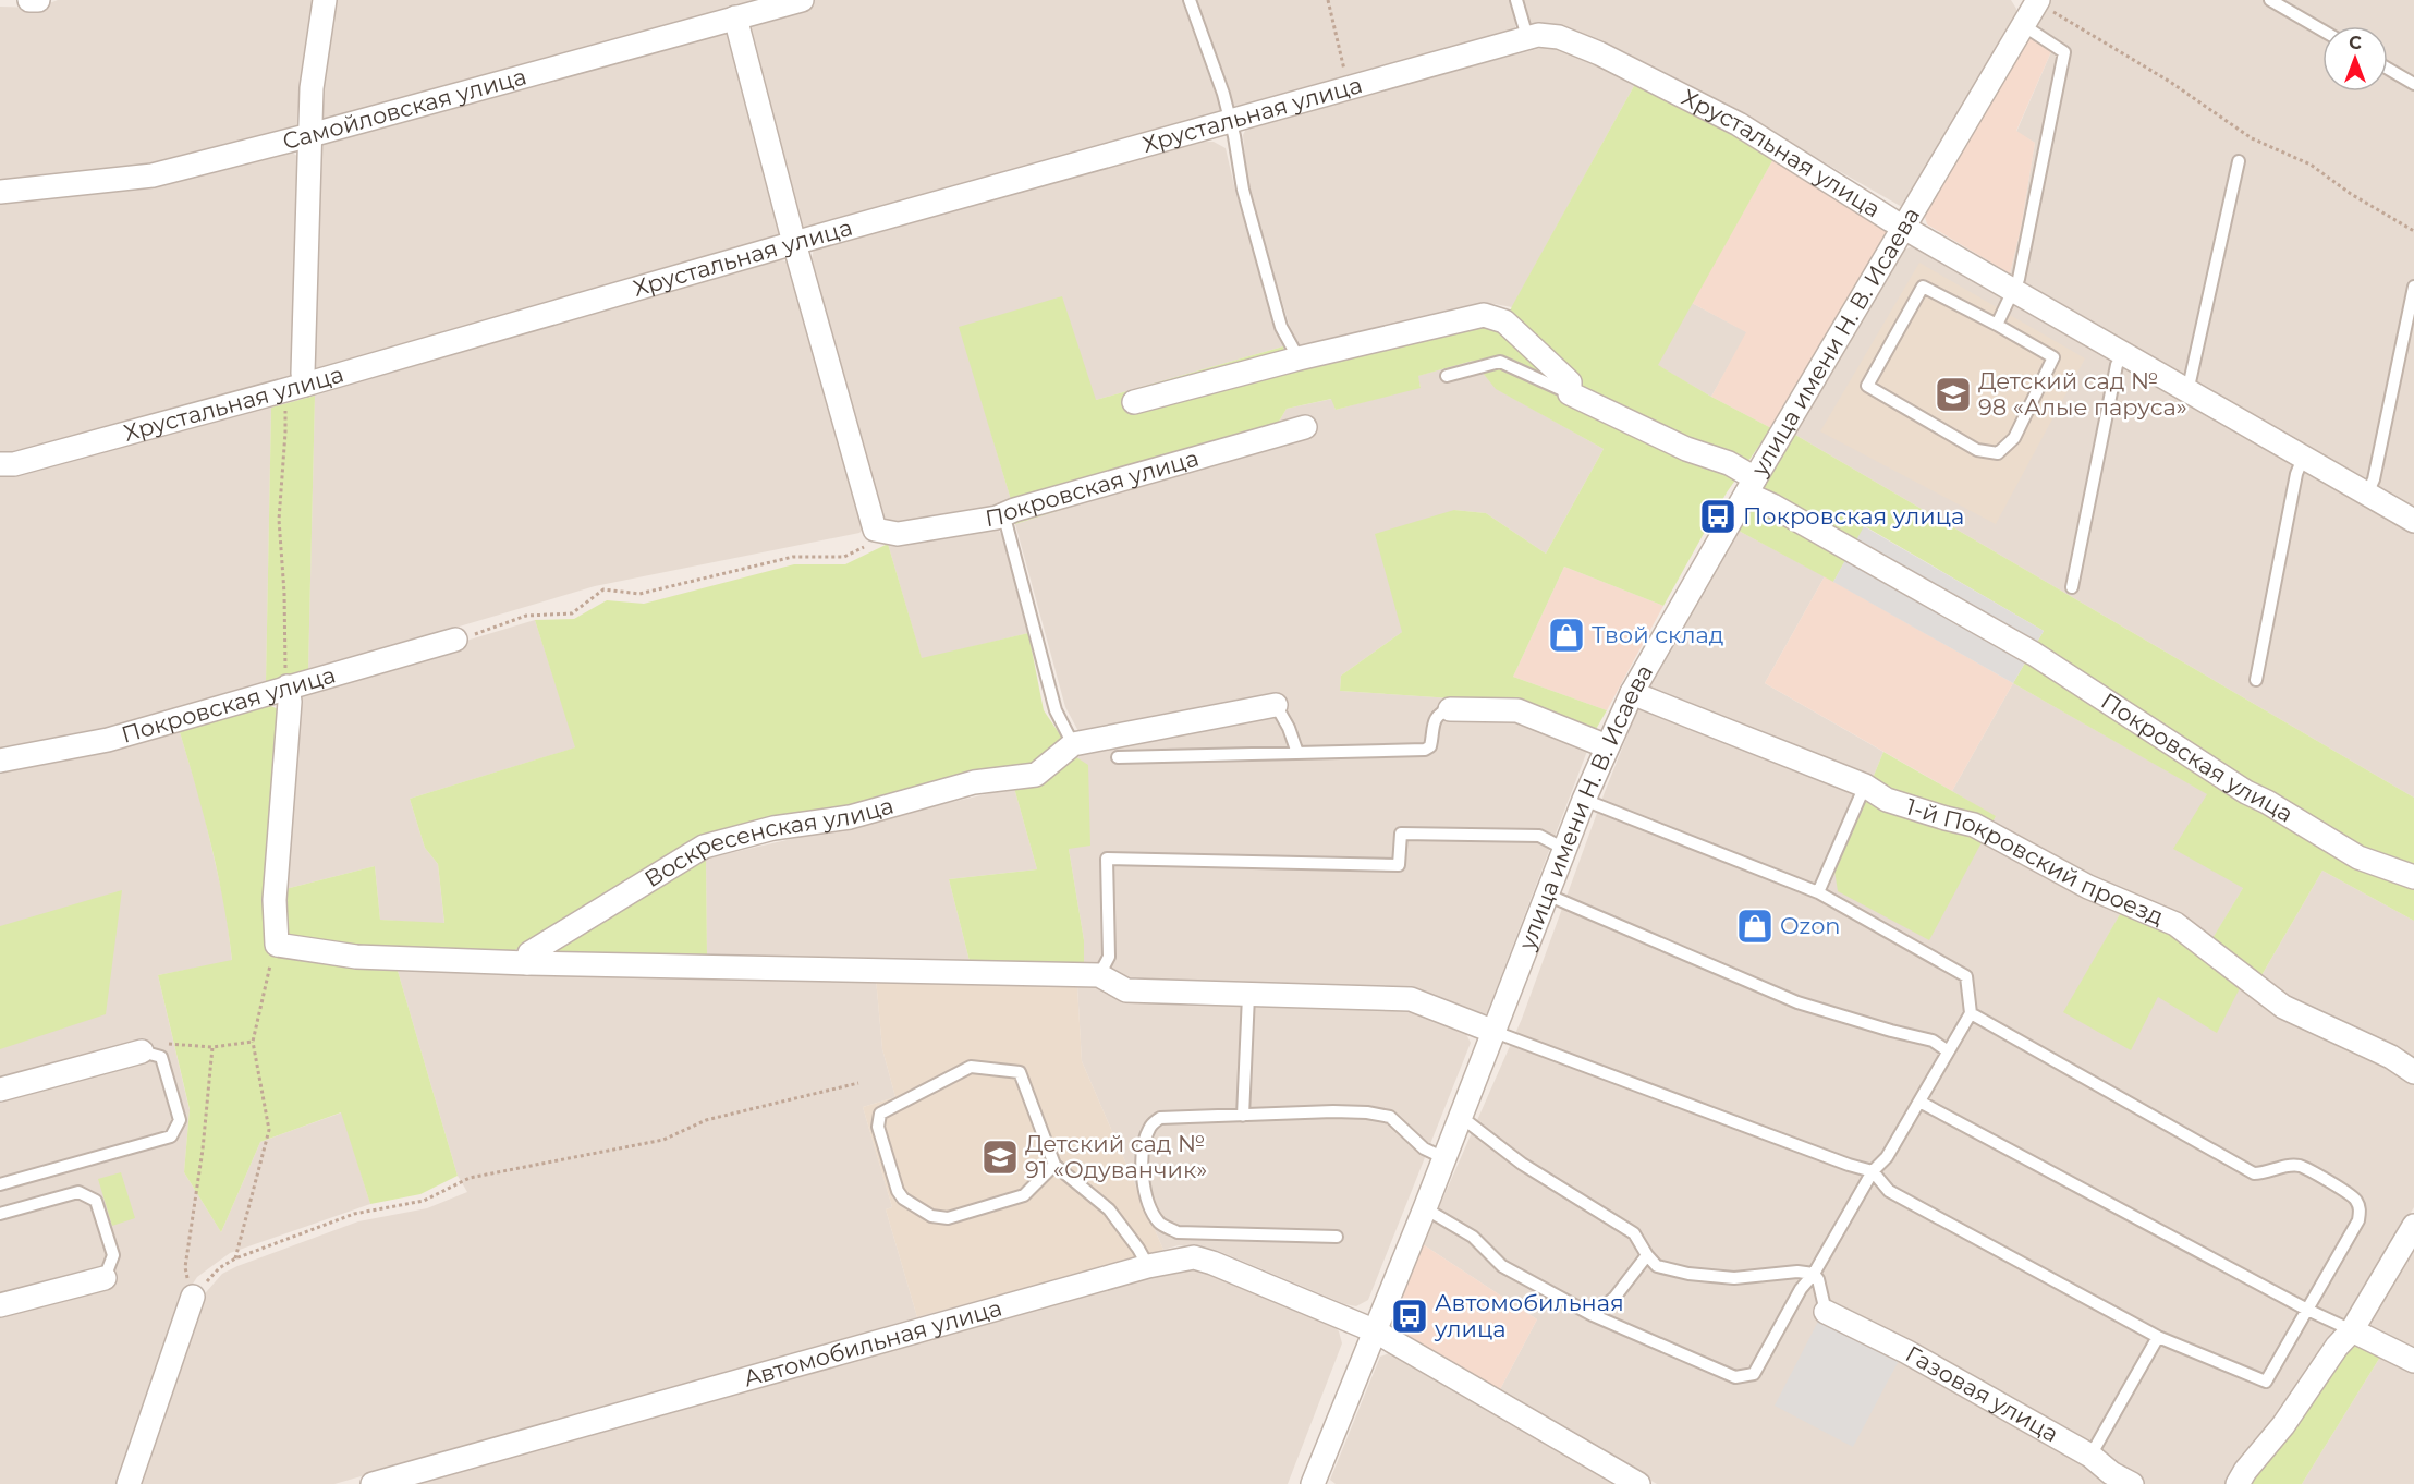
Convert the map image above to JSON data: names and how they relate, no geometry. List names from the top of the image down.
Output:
{
  "streets": {
    "street": [
      "Самойловская улица",
      "Хрустальная улица",
      "улица имени Н. В. Исаева",
      "Покровская улица",
      "Воскресенская улица",
      "1-й Покровский проезд",
      "Автомобильная улица",
      "Газовая улица"
    ]
  },
  "crossings": [
    ["Хрустальная улица", "улица имени Н. В. Исаева"],
    ["улица имени Н. В. Исаева", "Покровская улица"],
    ["улица имени Н. В. Исаева", "1-й Покровский проезд"],
    ["улица имени Н. В. Исаева", "Автомобильная улица"]
  ],
  "places": {
    "school or university": ["Детский сад № 98 «Алые паруса»", "Детский сад № 91 «Одуванчик»"],
    "bus stop": ["Покровская улица", "Автомобильная улица"],
    "shop": ["Твой склад", "Ozon"]
  },
  "north": "top"
}
